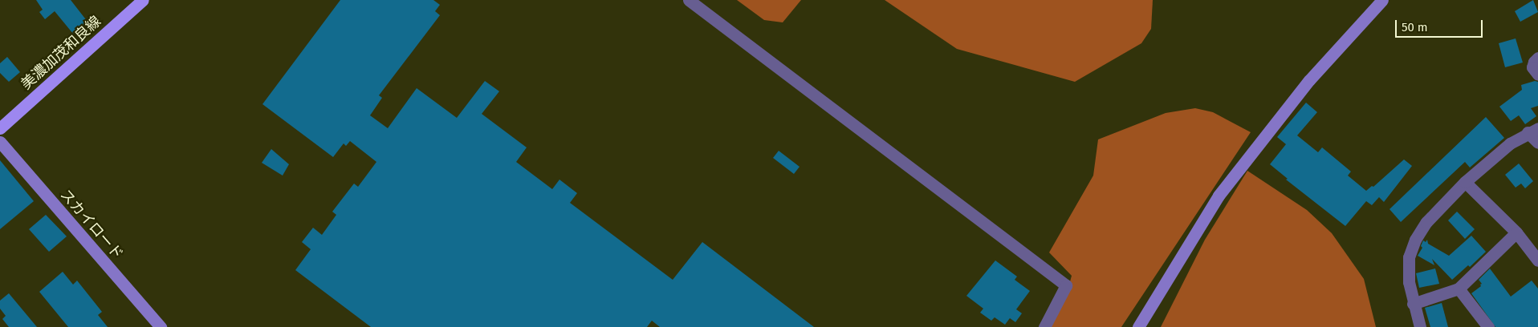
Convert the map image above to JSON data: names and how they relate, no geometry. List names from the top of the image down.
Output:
{
  "streets": {
    "main road": ["美濃加茂和良線"],
    "street": ["スカイロード"]
  },
  "scale_bar": "50 m"
}
